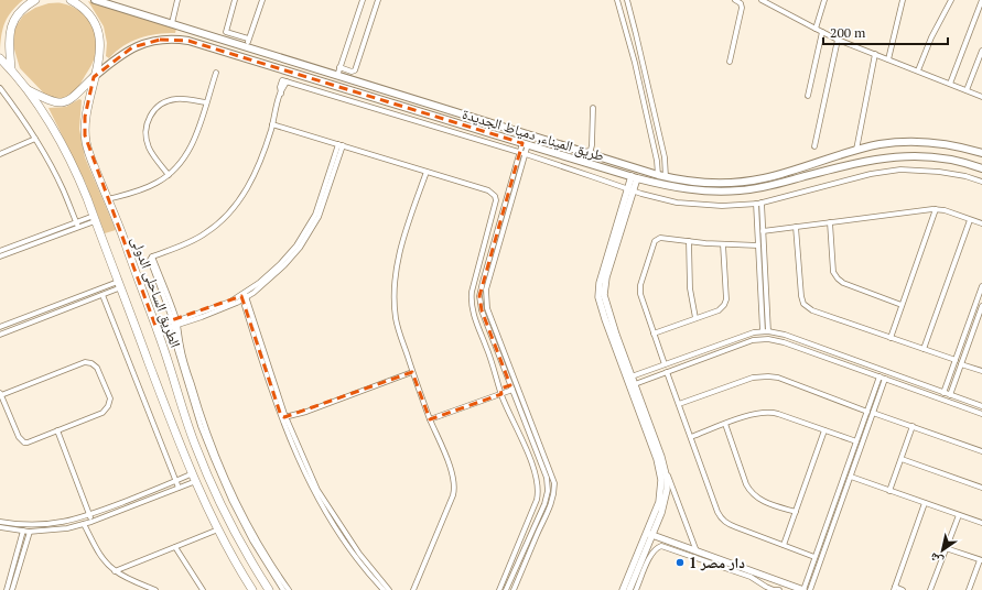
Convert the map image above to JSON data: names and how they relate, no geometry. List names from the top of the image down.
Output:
{
  "streets": {
    "highway": ["الطريق الساحلى الدولى"],
    "main road": ["طريق الميناء, دمياط الجديدة"]
  },
  "crossings": [
    ["طريق الميناء, دمياط الجديدة", "الطريق الساحلى الدولى"]
  ],
  "places": ["دار مصر 1"],
  "scale_bar": "200 m",
  "north": "bottom left"
}
